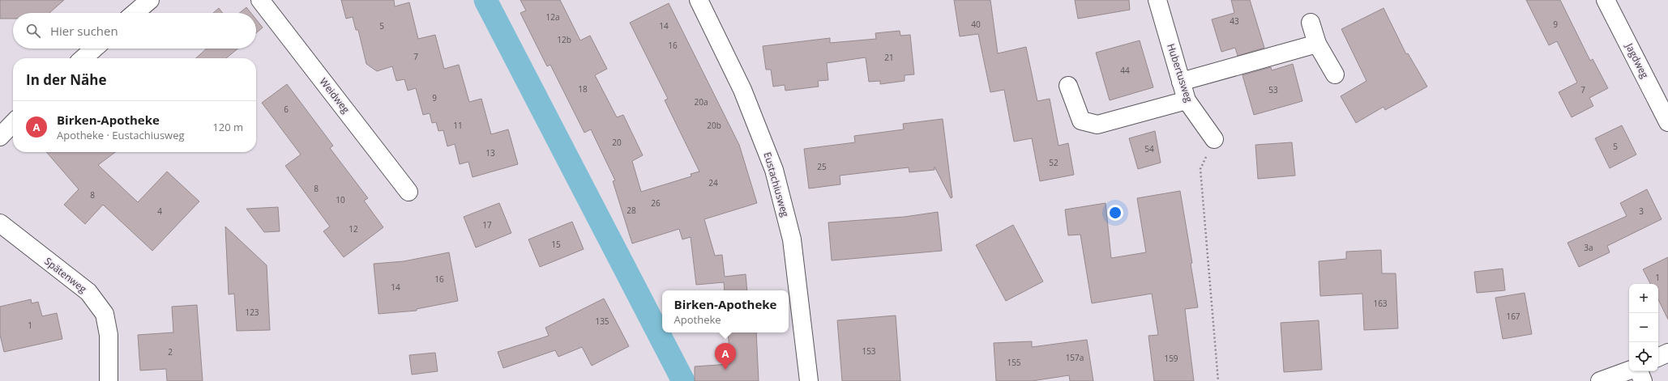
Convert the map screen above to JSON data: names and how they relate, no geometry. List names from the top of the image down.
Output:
{
  "streets": {
    "street": [
      "Jagdweg",
      "Hubertusweg",
      "Weidweg",
      "Eustachiusweg",
      "Spätenweg"
    ]
  },
  "house_numbers": [
    "12a",
    "43",
    "40",
    "9",
    "5",
    "14",
    "12b",
    "16",
    "7",
    "21",
    "44",
    "18",
    "53",
    "7",
    "9",
    "20a",
    "6",
    "11",
    "20b",
    "20",
    "5",
    "54",
    "13",
    "52",
    "25",
    "24",
    "8",
    "8",
    "10",
    "26",
    "28",
    "4",
    "3",
    "17",
    "12",
    "15",
    "3a",
    "1",
    "16",
    "14",
    "163",
    "123",
    "167",
    "135",
    "1",
    "153",
    "2",
    "157a",
    "159",
    "155"
  ],
  "page": {
    "search": "Hier suchen",
    "heading": "In der Nähe",
    "list": [
      {
        "mark": "A",
        "name": "Birken-Apotheke",
        "note": "Apotheke · Eustachiusweg",
        "value": "120 m"
      }
    ],
    "map_buttons": ["+", "−"],
    "popup": ["Birken-Apotheke", "Apotheke"],
    "pins": "A"
  }
}
